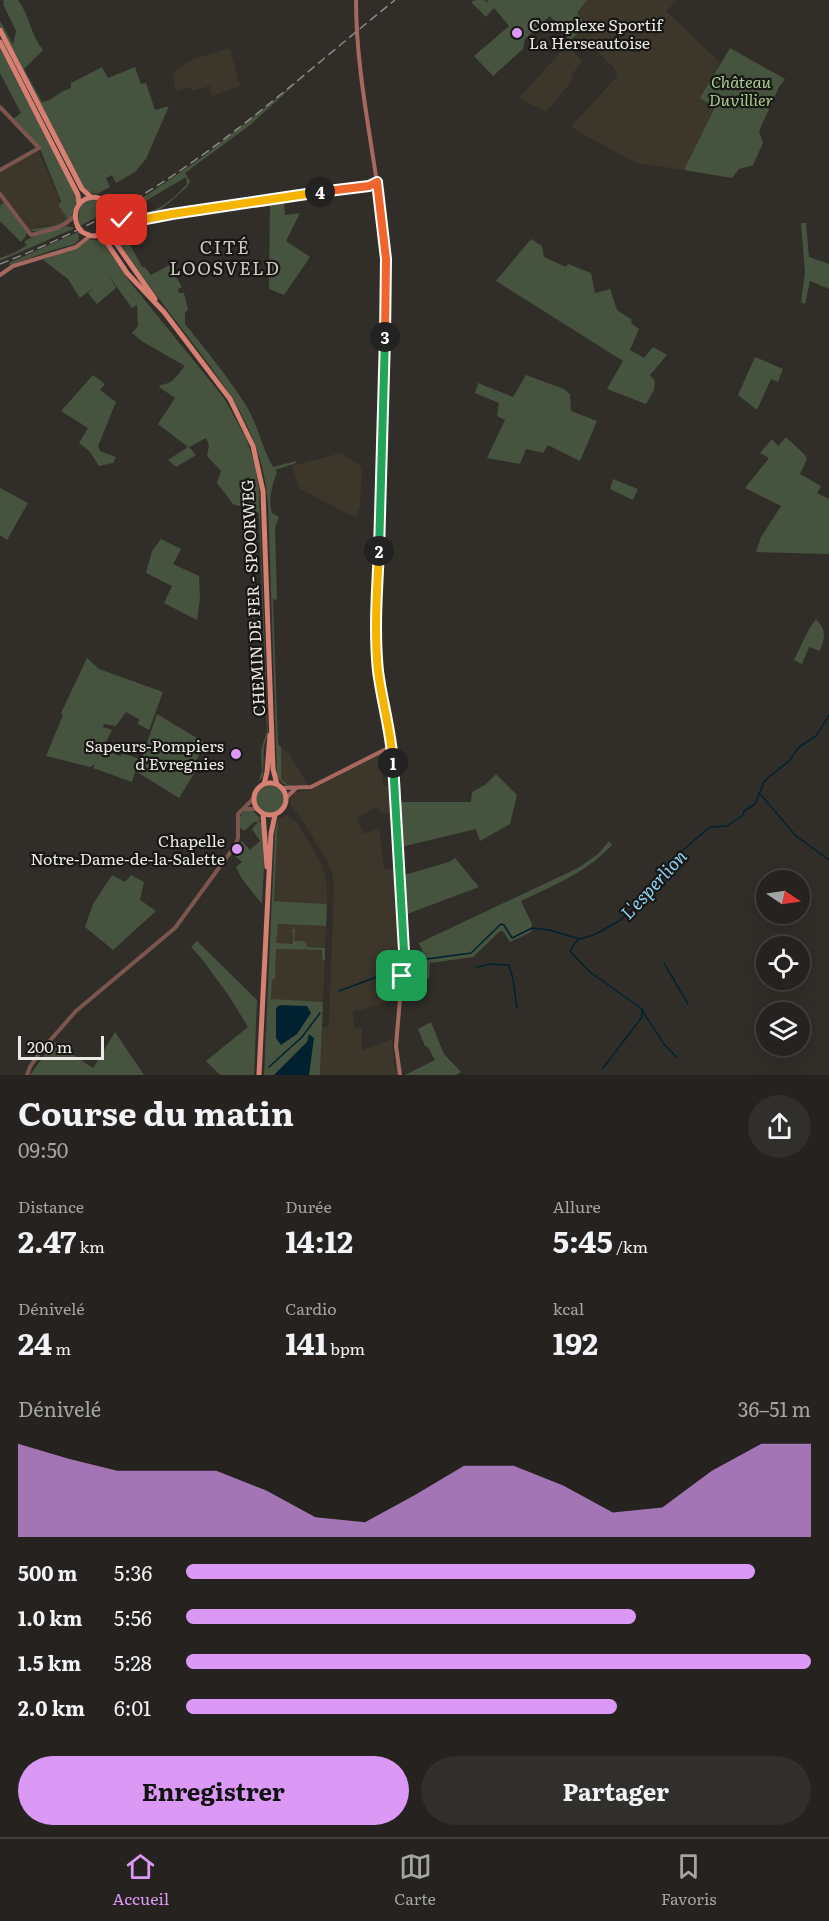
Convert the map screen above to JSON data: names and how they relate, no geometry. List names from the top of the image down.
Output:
{
  "streets": {
    "highway": ["CHEMIN DE FER - SPOORWEG"]
  },
  "districts": ["CITÉ LOOSVELD"],
  "water": ["L'esperlion"],
  "parks": ["Château Duvillier"],
  "places": ["Complexe Sportif La Herseautoise", "Sapeurs-Pompiers d'Evregnies", "Chapelle Notre-Dame-de-la-Salette"],
  "scale_bar": "200 m",
  "north": "right",
  "page": {
    "pins": [
      "4",
      "3",
      "2",
      "1"
    ],
    "scale": "200 m",
    "heading": ["Course du matin", "09:50"],
    "stats": [
      ["Distance", "2.47 km"],
      ["Durée", "14:12"],
      ["Allure", "5:45 /km"],
      ["Dénivelé", "24 m"],
      ["Cardio", "141 bpm"],
      ["kcal", "192"]
    ],
    "chart": ["Dénivelé", "36–51 m"],
    "list": [
      {
        "name": "500 m",
        "note": "5:36"
      },
      {
        "name": "1.0 km",
        "note": "5:56"
      },
      {
        "name": "1.5 km",
        "note": "5:28"
      },
      {
        "name": "2.0 km",
        "note": "6:01"
      }
    ],
    "buttons": ["Enregistrer", "Partager"],
    "tabs": ["Accueil", "Carte", "Favoris"]
  }
}
